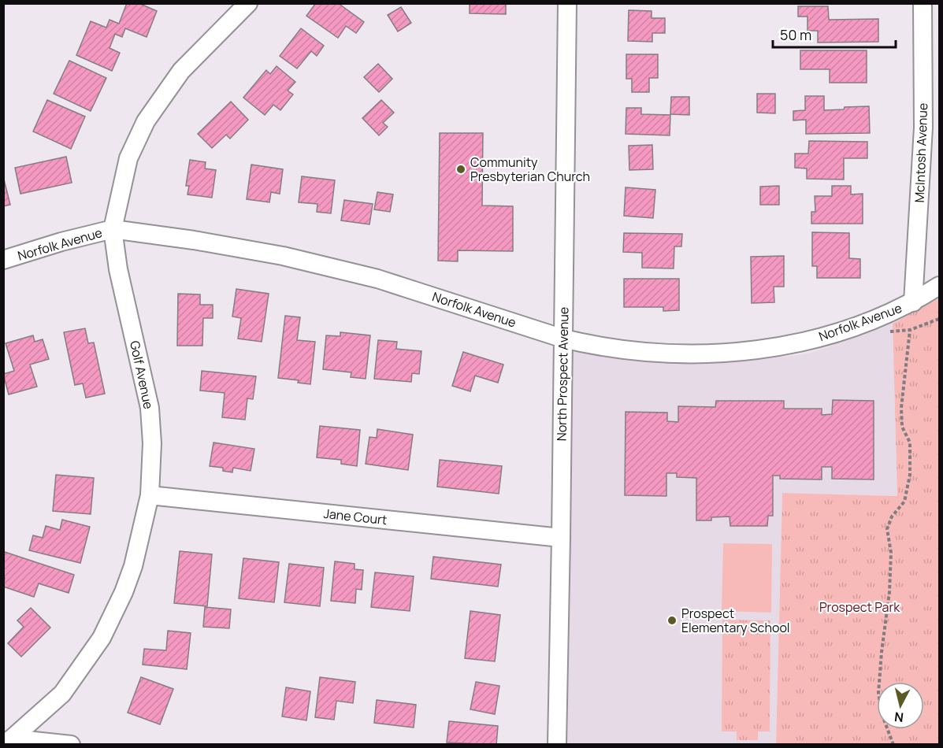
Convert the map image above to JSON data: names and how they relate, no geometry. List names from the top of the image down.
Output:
{
  "streets": {
    "street": [
      "McIntosh Avenue",
      "Norfolk Avenue",
      "North Prospect Avenue",
      "Golf Avenue",
      "Jane Court"
    ]
  },
  "crossings": [
    ["McIntosh Avenue", "Norfolk Avenue"],
    ["Norfolk Avenue", "North Prospect Avenue"],
    ["Norfolk Avenue", "Golf Avenue"],
    ["North Prospect Avenue", "Jane Court"],
    ["Golf Avenue", "Jane Court"]
  ],
  "parks": ["Prospect Park"],
  "places": ["Community Presbyterian Church", "Prospect Elementary School"],
  "scale_bar": "50 m",
  "north": "bottom"
}
